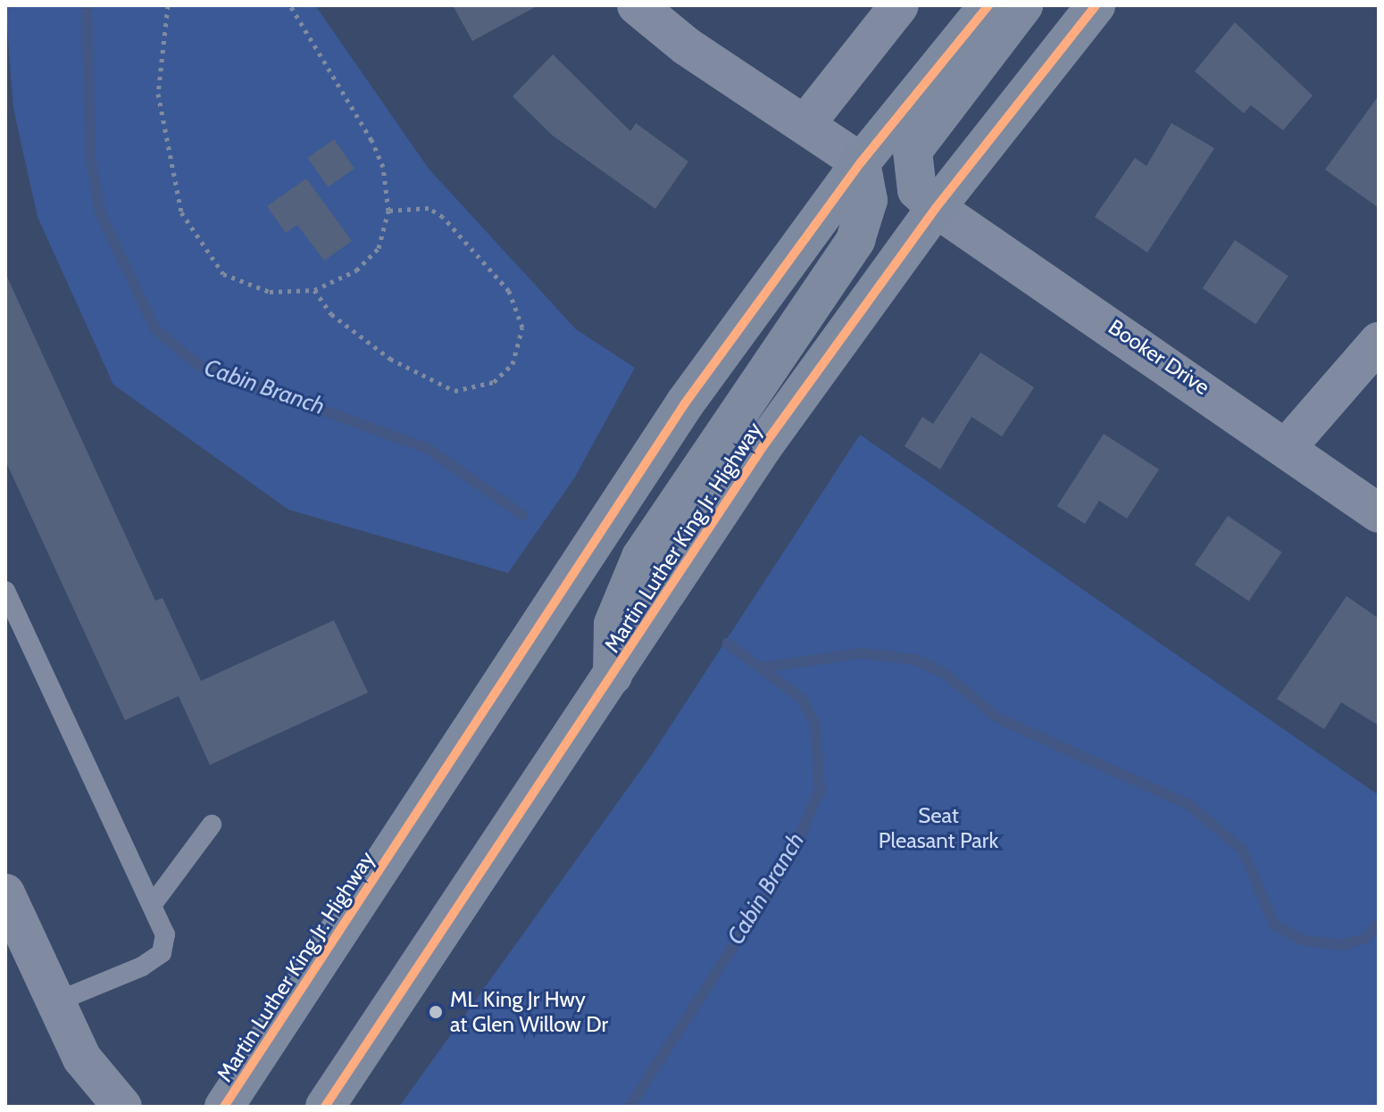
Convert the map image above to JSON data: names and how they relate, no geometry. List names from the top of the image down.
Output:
{
  "streets": {
    "main road": ["Martin Luther King Jr. Highway"],
    "street": ["Booker Drive"]
  },
  "crossings": [
    ["Booker Drive", "Martin Luther King Jr. Highway"]
  ],
  "water": ["Cabin Branch"],
  "parks": ["Seat Pleasant Park"],
  "places": ["ML King Jr Hwy at Glen Willow Dr"]
}
